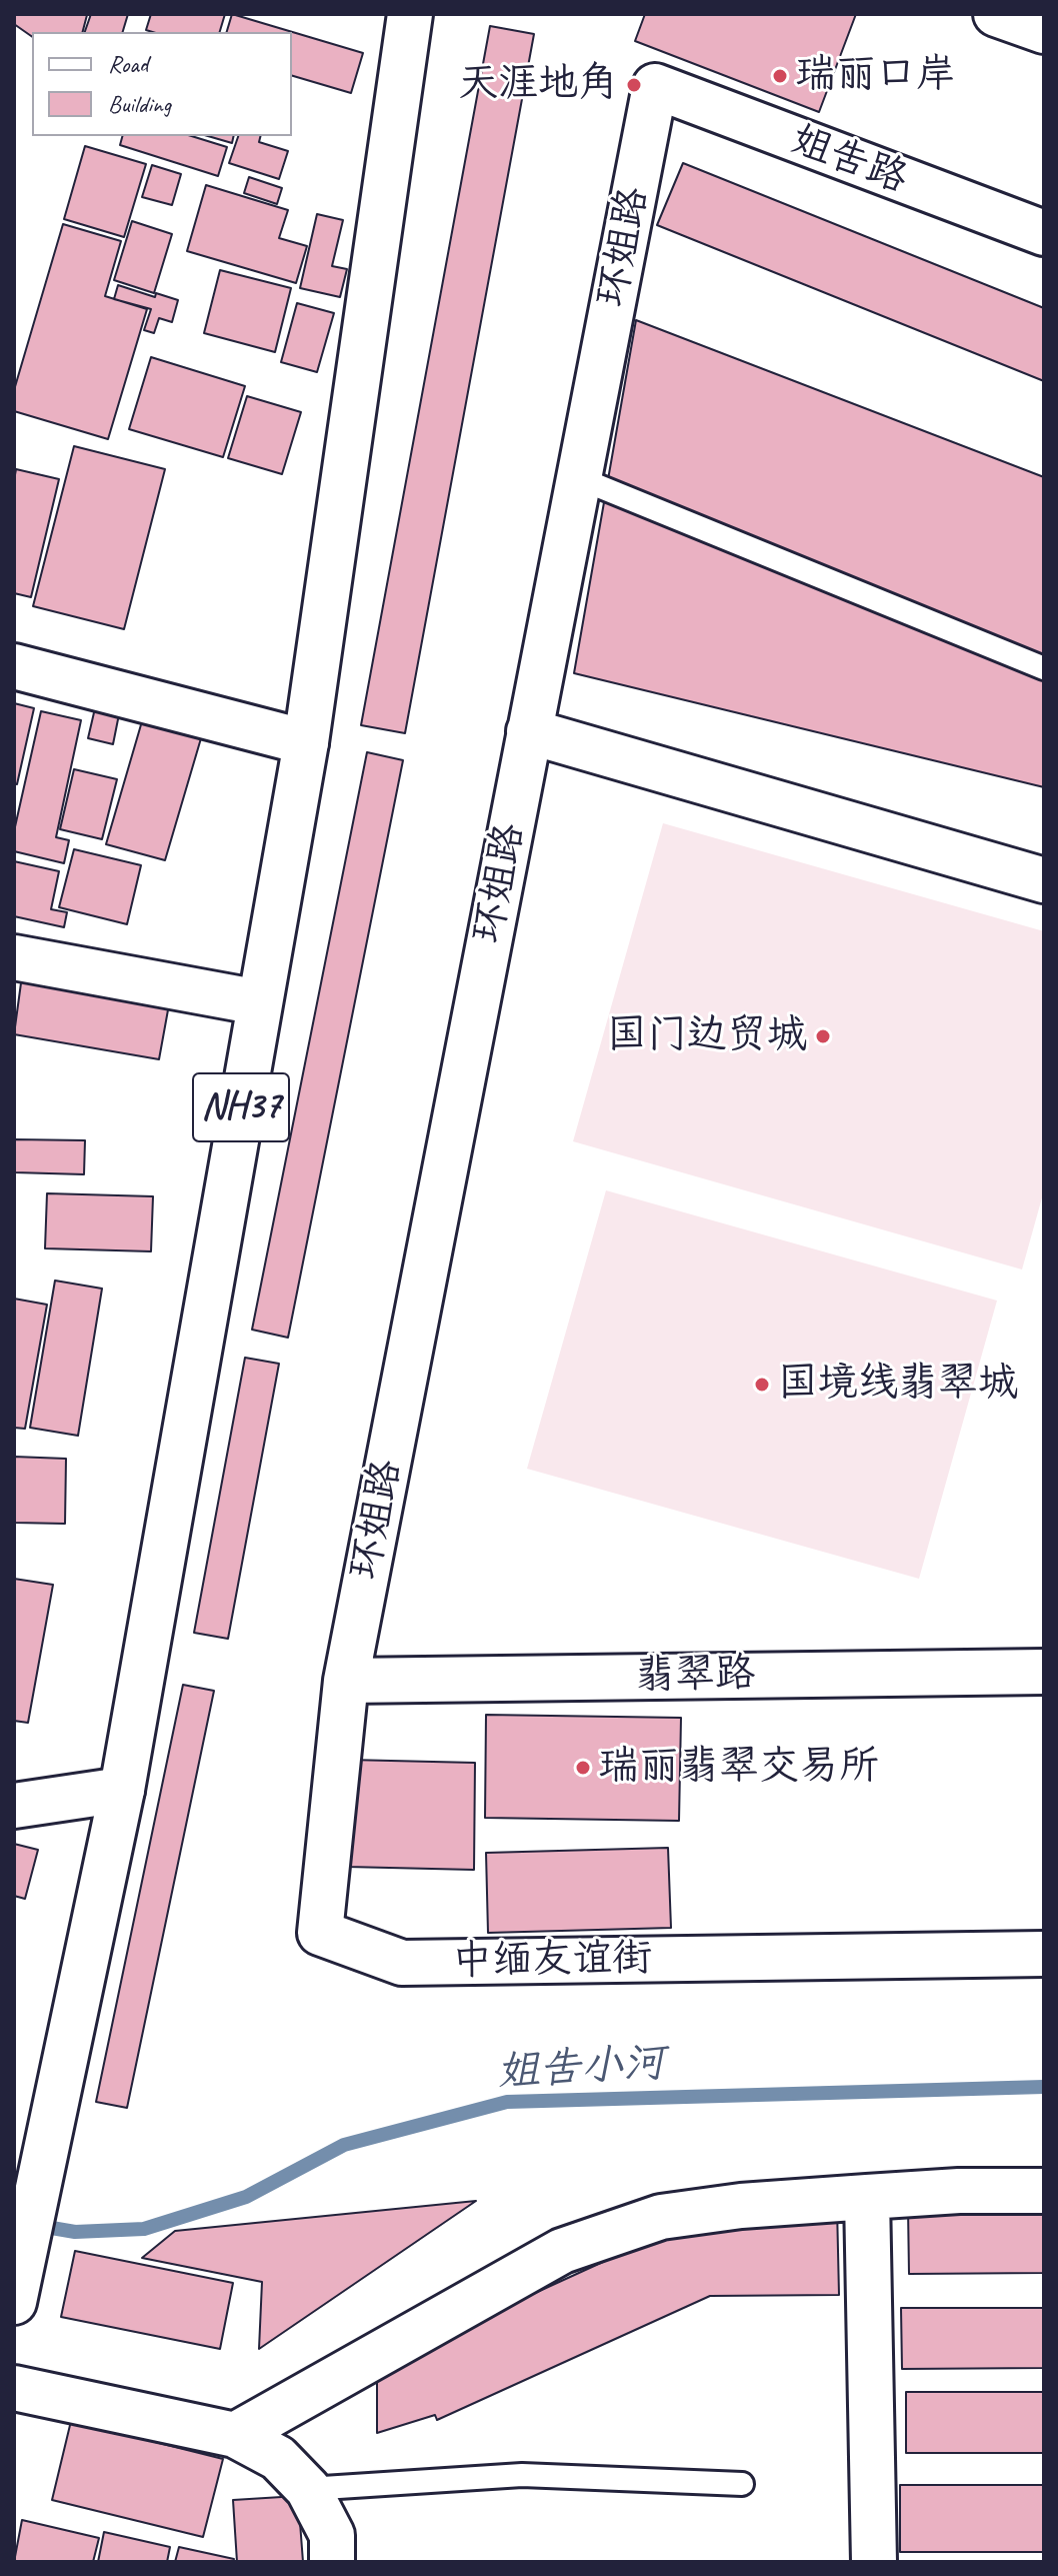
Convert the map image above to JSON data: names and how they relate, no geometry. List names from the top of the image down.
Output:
{
  "streets": {
    "main road": [
      "姐告路",
      "环姐路",
      "NH37",
      "翡翠路",
      "中缅友谊街"
    ]
  },
  "crossings": [
    ["姐告路", "环姐路"],
    ["环姐路", "翡翠路"],
    ["环姐路", "中缅友谊街"],
    ["翡翠路", "中缅友谊街"]
  ],
  "water": ["姐告小河"],
  "places": [
    "瑞丽口岸",
    "天涯地角",
    "国门边贸城",
    "国境线翡翠城",
    "瑞丽翡翠交易所"
  ],
  "legend": ["Road", "Building"]
}
